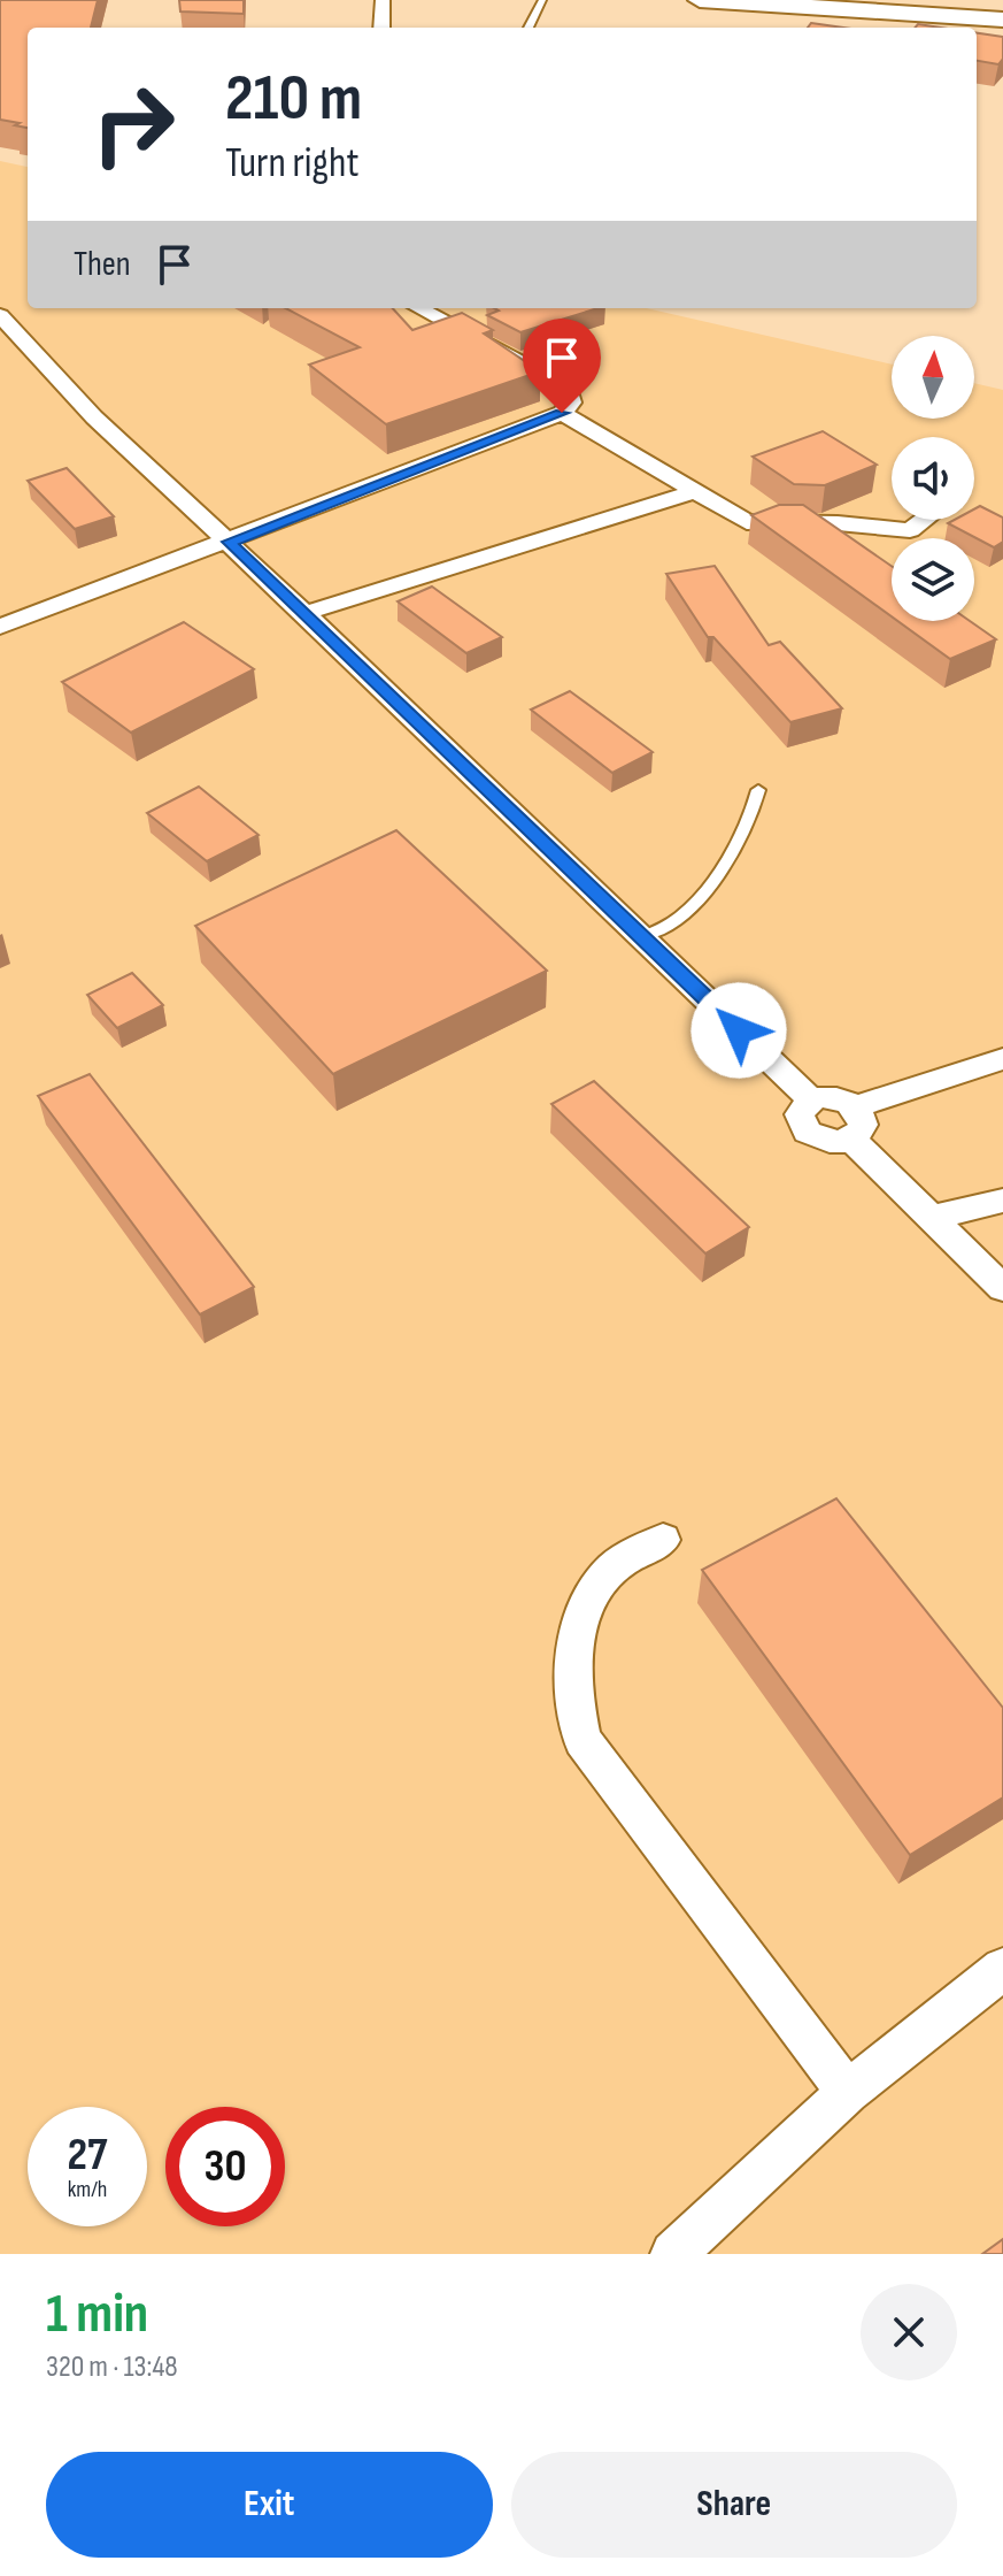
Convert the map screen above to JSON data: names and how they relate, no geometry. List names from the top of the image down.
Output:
{
  "north": "top",
  "page": {
    "turn": ["210 m", "Turn right"],
    "then": "Then",
    "speed": "27 km/h",
    "limit": "30",
    "heading": ["1 min", "320 m · 13:48"],
    "buttons": ["Exit", "Share"]
  }
}
